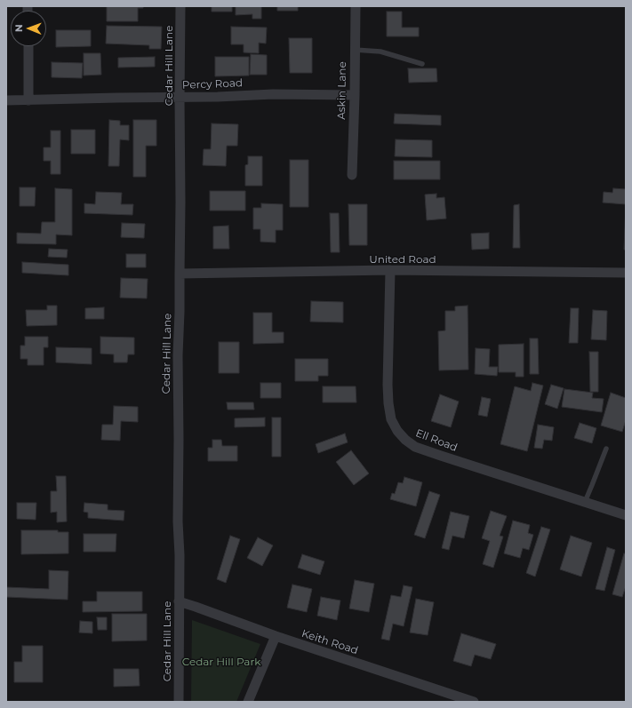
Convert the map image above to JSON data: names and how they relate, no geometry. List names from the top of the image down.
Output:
{
  "streets": {
    "street": [
      "Cedar Hill Lane",
      "Percy Road",
      "Askin Lane",
      "United Road",
      "Ell Road",
      "Keith Road"
    ]
  },
  "crossings": [
    ["Cedar Hill Lane", "Percy Road"],
    ["Cedar Hill Lane", "United Road"],
    ["Cedar Hill Lane", "Keith Road"],
    ["Percy Road", "Askin Lane"],
    ["United Road", "Ell Road"]
  ],
  "parks": ["Cedar Hill Park"],
  "north": "left"
}
